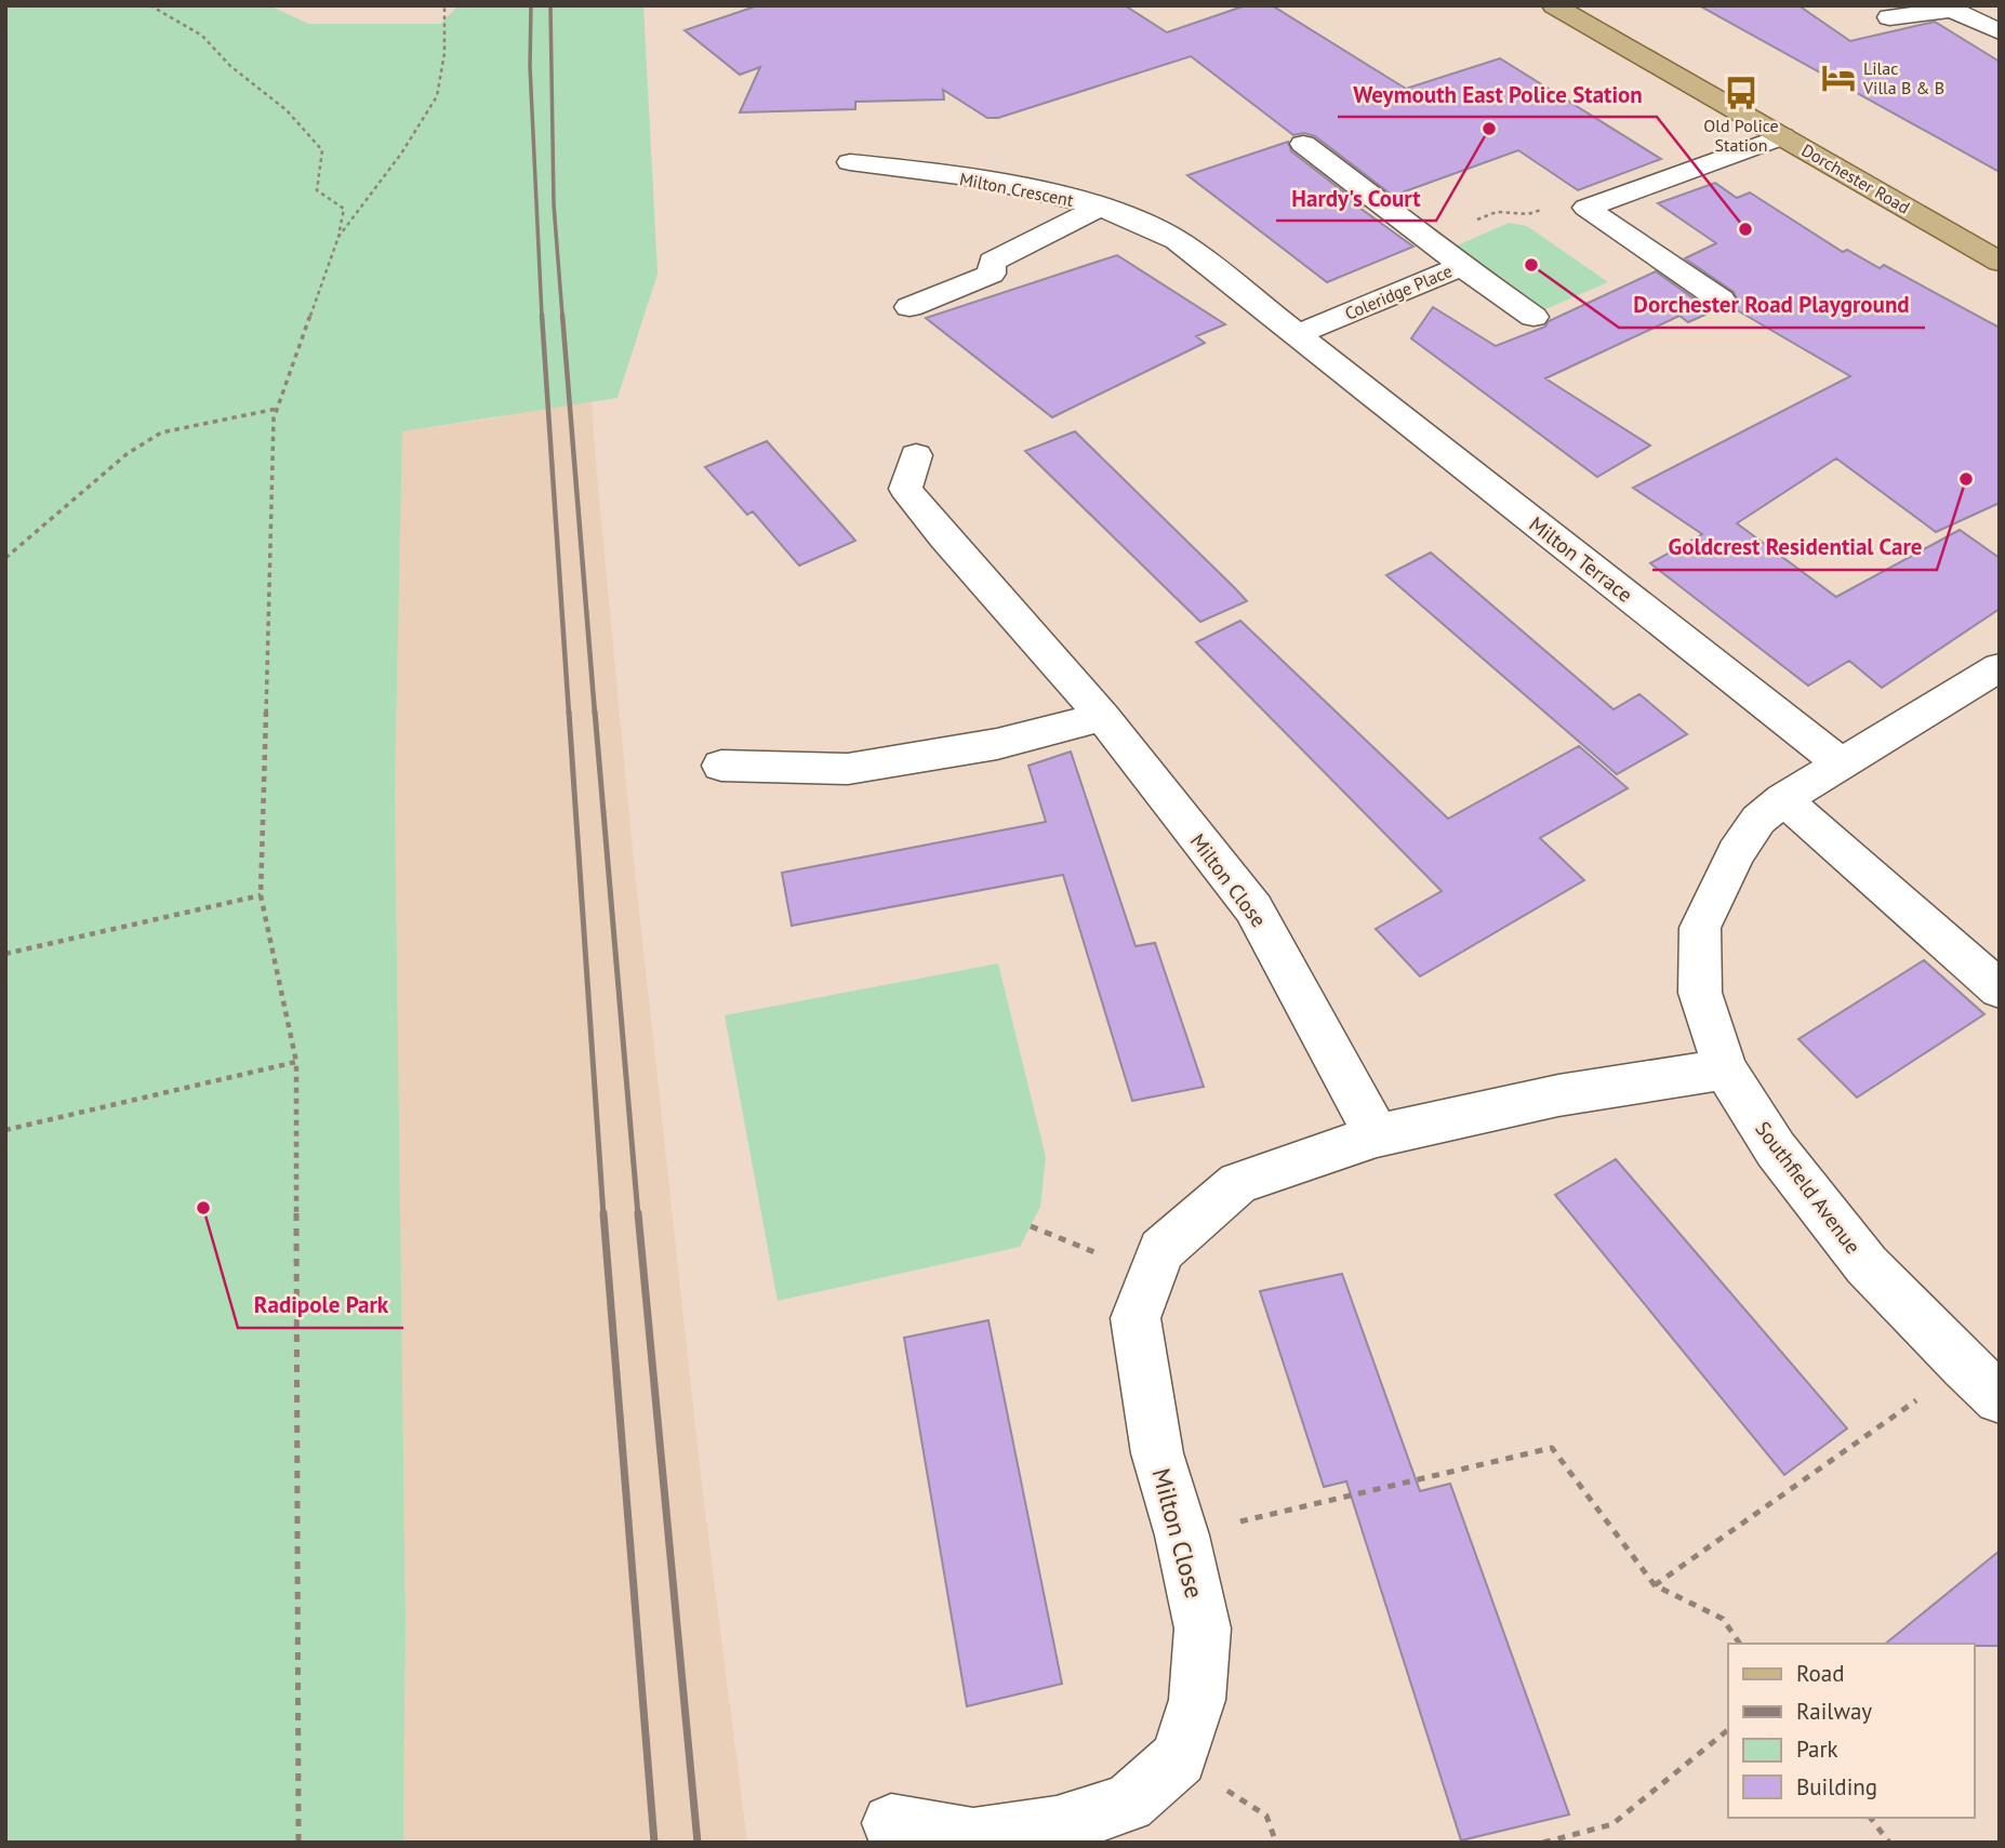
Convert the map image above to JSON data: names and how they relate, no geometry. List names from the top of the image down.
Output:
{
  "streets": {
    "main road": ["Dorchester Road"],
    "street": [
      "Milton Crescent",
      "Coleridge Place",
      "Milton Terrace",
      "Milton Close",
      "Southfield Avenue"
    ]
  },
  "crossings": [
    ["Milton Crescent", "Milton Terrace"],
    ["Coleridge Place", "Milton Terrace"],
    ["Milton Terrace", "Southfield Avenue"],
    ["Milton Close", "Southfield Avenue"]
  ],
  "places": {
    "hotel": ["Lilac Villa B & B"],
    "bus stop": ["Old Police Station"],
    "other": [
      "Hardy's Court",
      "Weymouth East Police Station",
      "Dorchester Road Playground",
      "Goldcrest Residential Care",
      "Radipole Park"
    ]
  },
  "legend": [
    "Road",
    "Railway",
    "Park",
    "Building"
  ]
}
